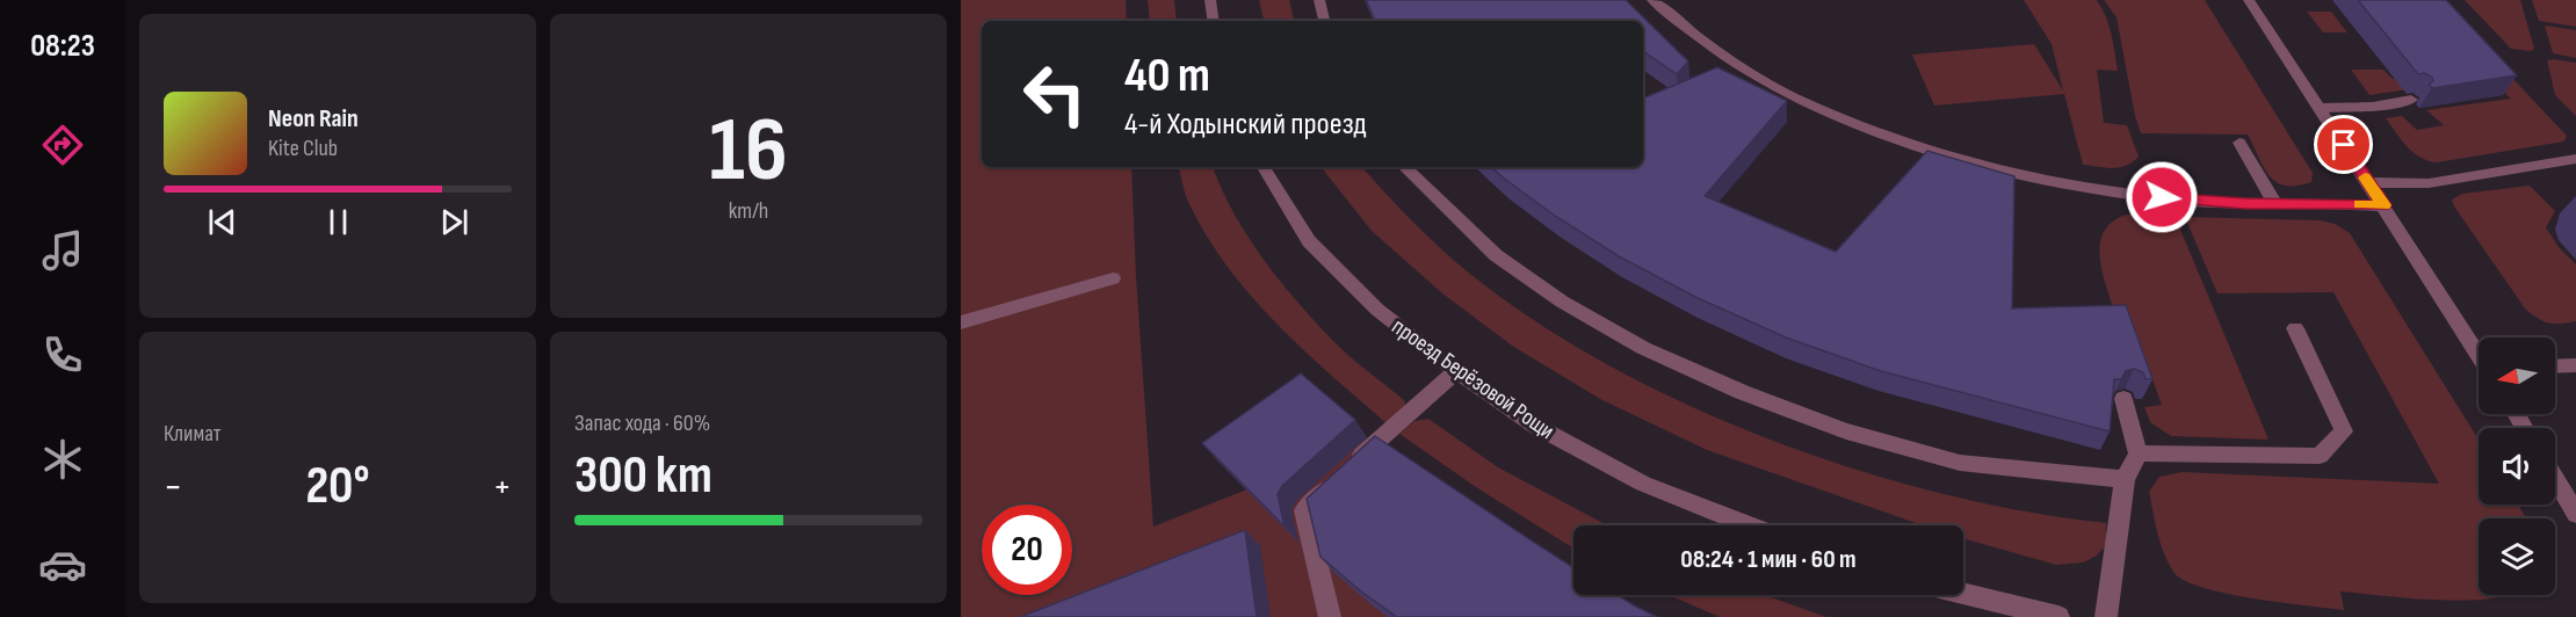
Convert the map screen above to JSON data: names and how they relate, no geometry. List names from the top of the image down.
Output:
{
  "streets": {
    "street": ["проезд Берёзовой Рощи"]
  },
  "north": "left",
  "page": {
    "tabs": "08:23",
    "tile": [
      ["16", "km/h"],
      "Климат",
      ["Запас хода · 60%", "300 km"]
    ],
    "turn": ["40 m", "4-й Ходынский проезд"],
    "song": ["Neon Rain", "Kite Club"],
    "heat": ["−", "20°", "+"],
    "limit": "20",
    "trip": "08:24 · 1 мин · 60 m"
  }
}
